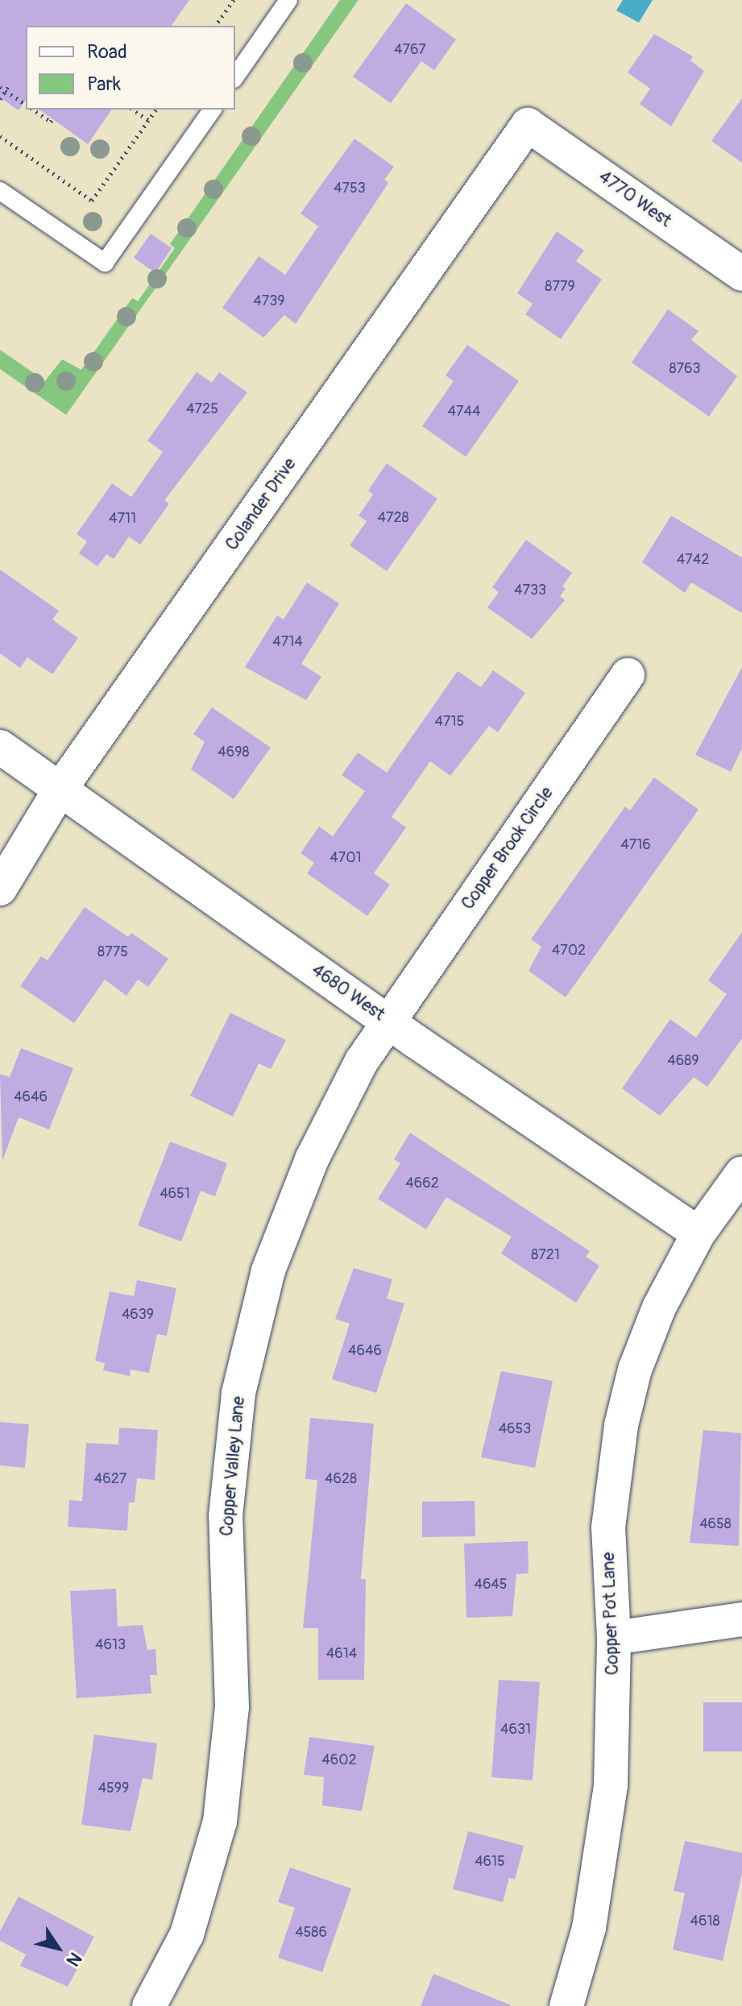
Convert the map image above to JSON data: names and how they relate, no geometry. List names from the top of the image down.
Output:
{
  "streets": {
    "street": [
      "4770 West",
      "Colander Drive",
      "Copper Brook Circle",
      "4680 West",
      "Copper Valley Lane",
      "Copper Pot Lane"
    ]
  },
  "crossings": [
    ["4770 West", "Colander Drive"],
    ["Colander Drive", "4680 West"],
    ["Copper Brook Circle", "4680 West"],
    ["Copper Brook Circle", "Copper Valley Lane"],
    ["4680 West", "Copper Valley Lane"],
    ["4680 West", "Copper Pot Lane"]
  ],
  "house_numbers": [
    "4767",
    "4753",
    "8779",
    "4739",
    "8763",
    "4725",
    "4744",
    "4728",
    "4711",
    "4742",
    "4733",
    "4714",
    "4715",
    "4698",
    "4716",
    "4701",
    "4702",
    "8775",
    "4689",
    "4646",
    "4662",
    "4651",
    "8721",
    "4639",
    "4646",
    "4653",
    "4627",
    "4628",
    "4658",
    "4645",
    "4613",
    "4614",
    "4631",
    "4602",
    "4599",
    "4615",
    "4618",
    "4586"
  ],
  "legend": ["Road", "Park"],
  "north": "bottom right"
}
